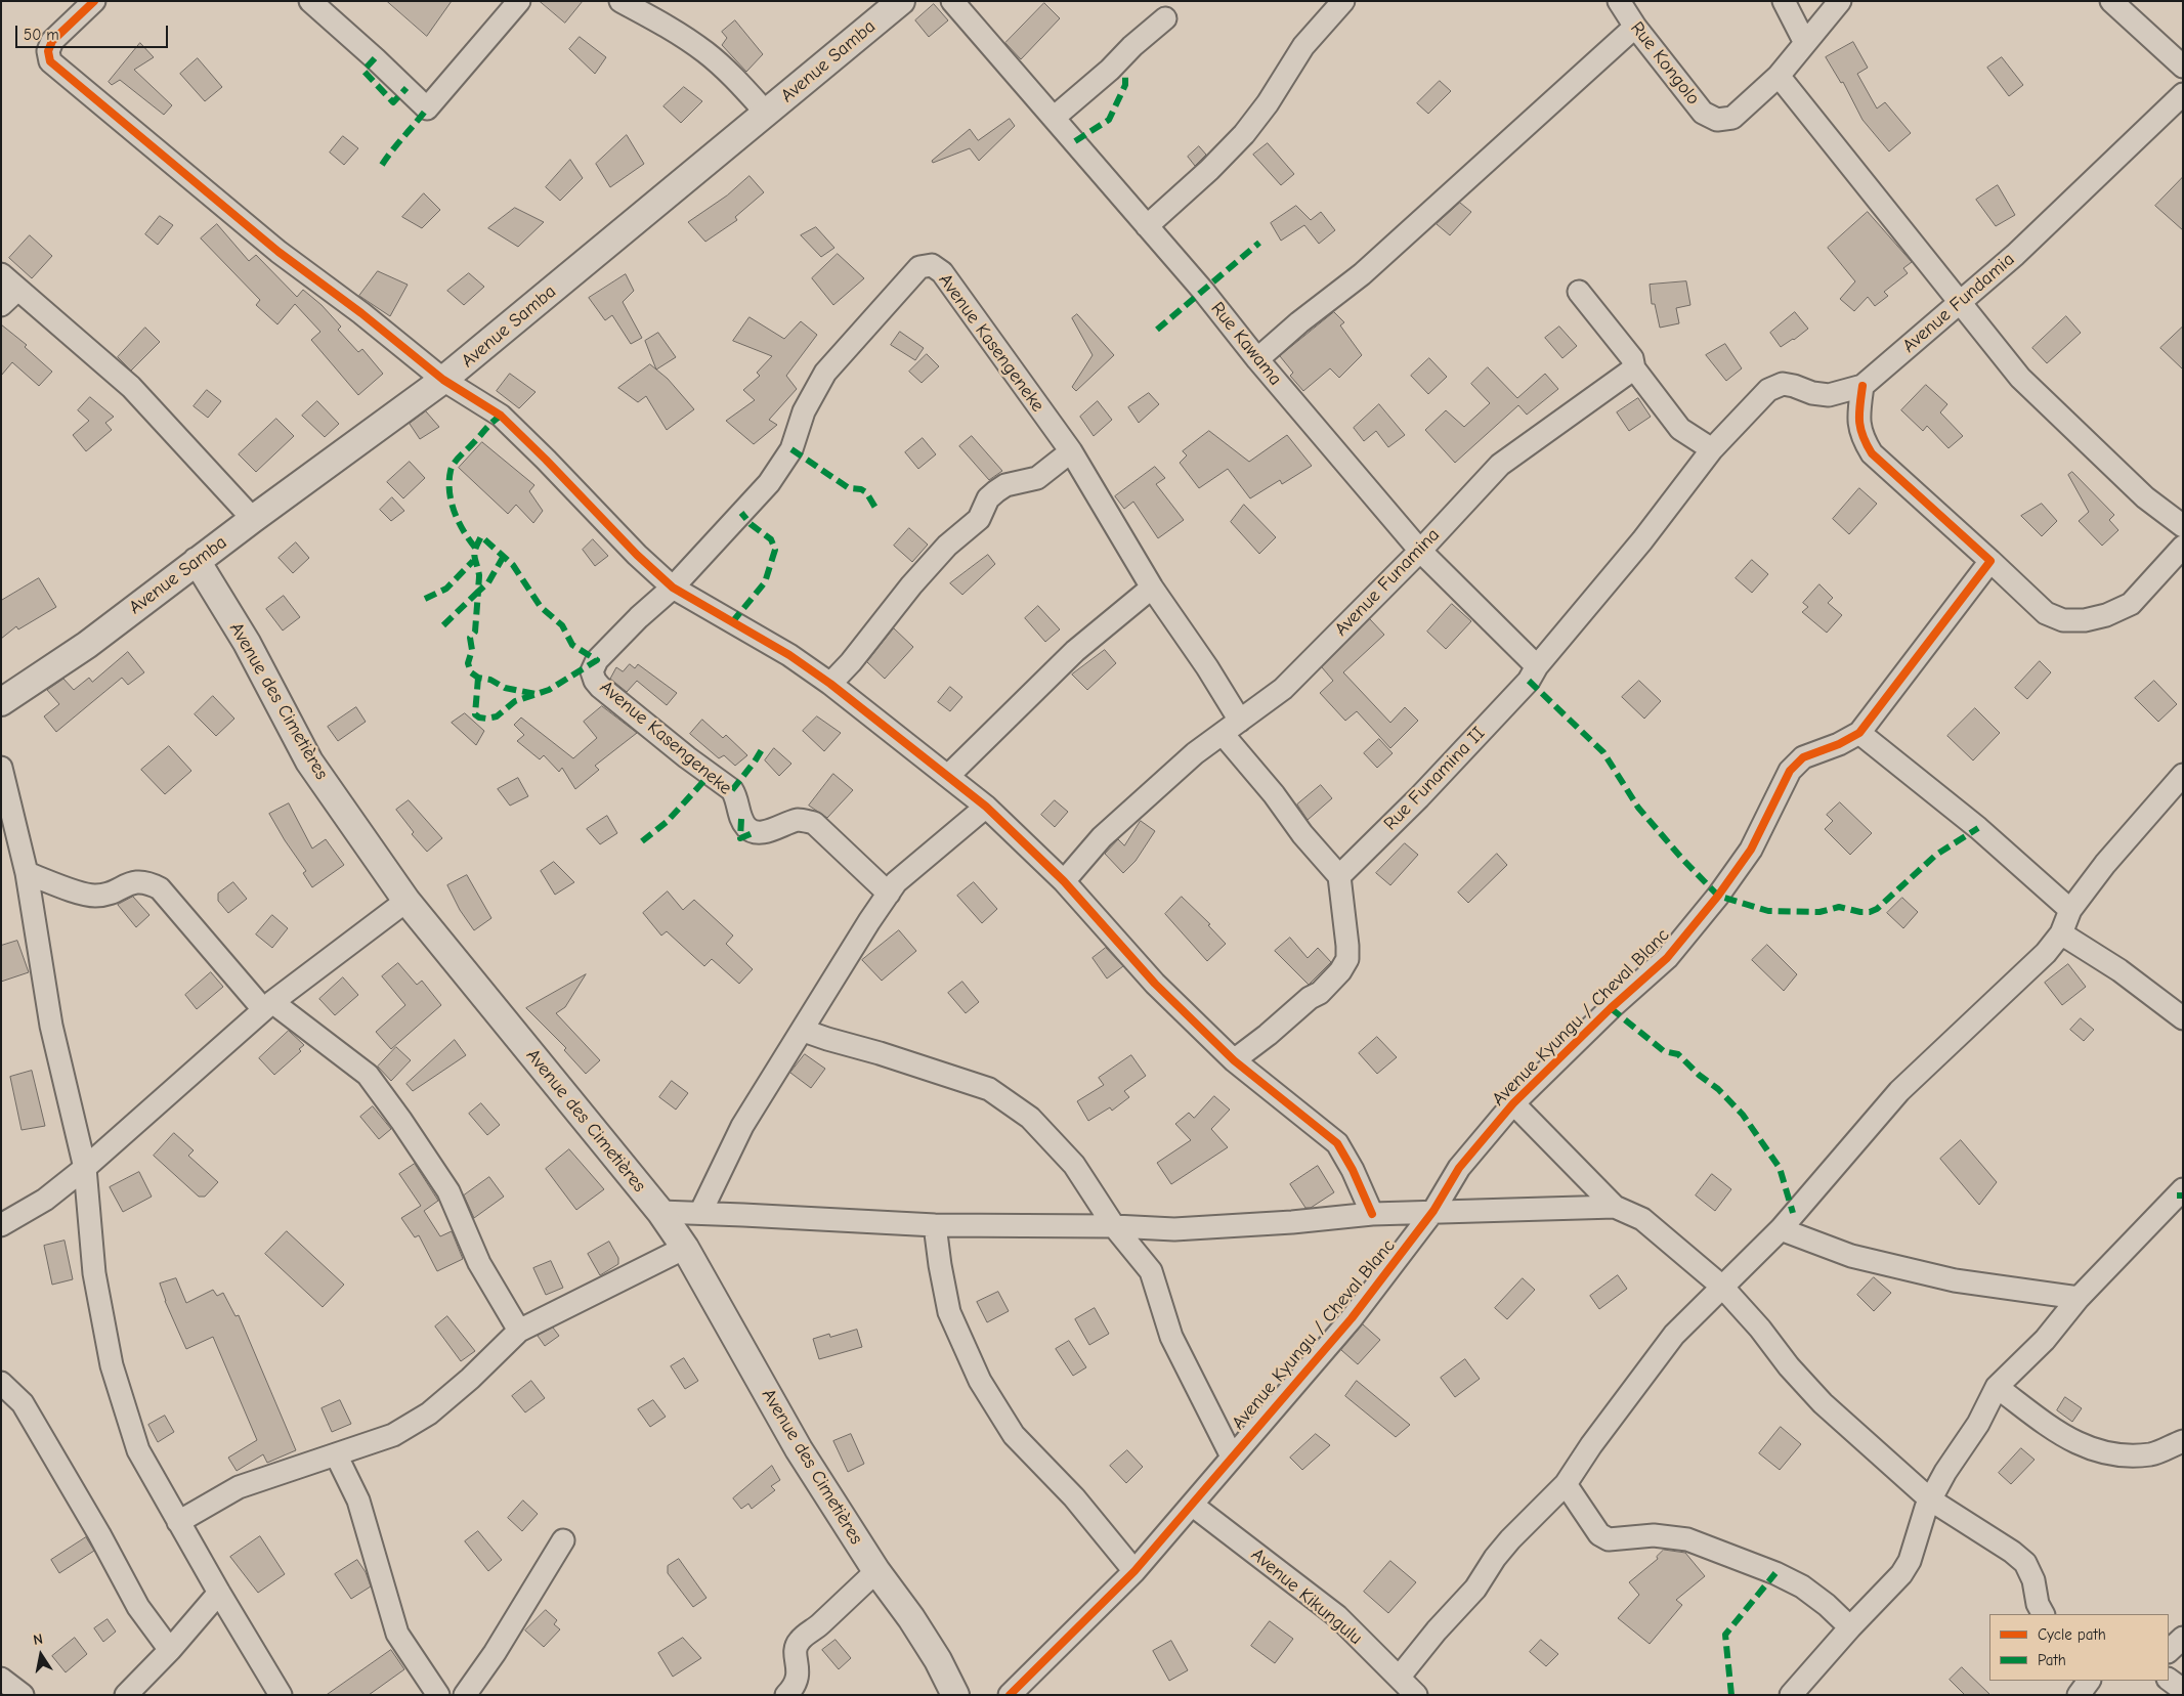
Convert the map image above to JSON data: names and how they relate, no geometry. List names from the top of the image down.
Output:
{
  "streets": {
    "street": [
      "Avenue Samba",
      "Rue Kongolo",
      "Avenue Fundamia",
      "Avenue Kasengeneke",
      "Rue Kawama",
      "Avenue Funamina",
      "Avenue des Cimetières",
      "Rue Funamina II",
      "Avenue Kyungu / Cheval Blanc",
      "Avenue Kikungulu"
    ]
  },
  "crossings": [
    ["Avenue Samba", "Avenue des Cimetières"],
    ["Avenue Fundamia", "Rue Funamina II"],
    ["Avenue Kasengeneke", "Avenue Funamina"],
    ["Rue Kawama", "Avenue Funamina"],
    ["Rue Kawama", "Rue Funamina II"],
    ["Avenue Kyungu / Cheval Blanc", "Avenue Kikungulu"]
  ],
  "legend": ["Cycle path", "Path"],
  "scale_bar": "50 m",
  "north": "top"
}
